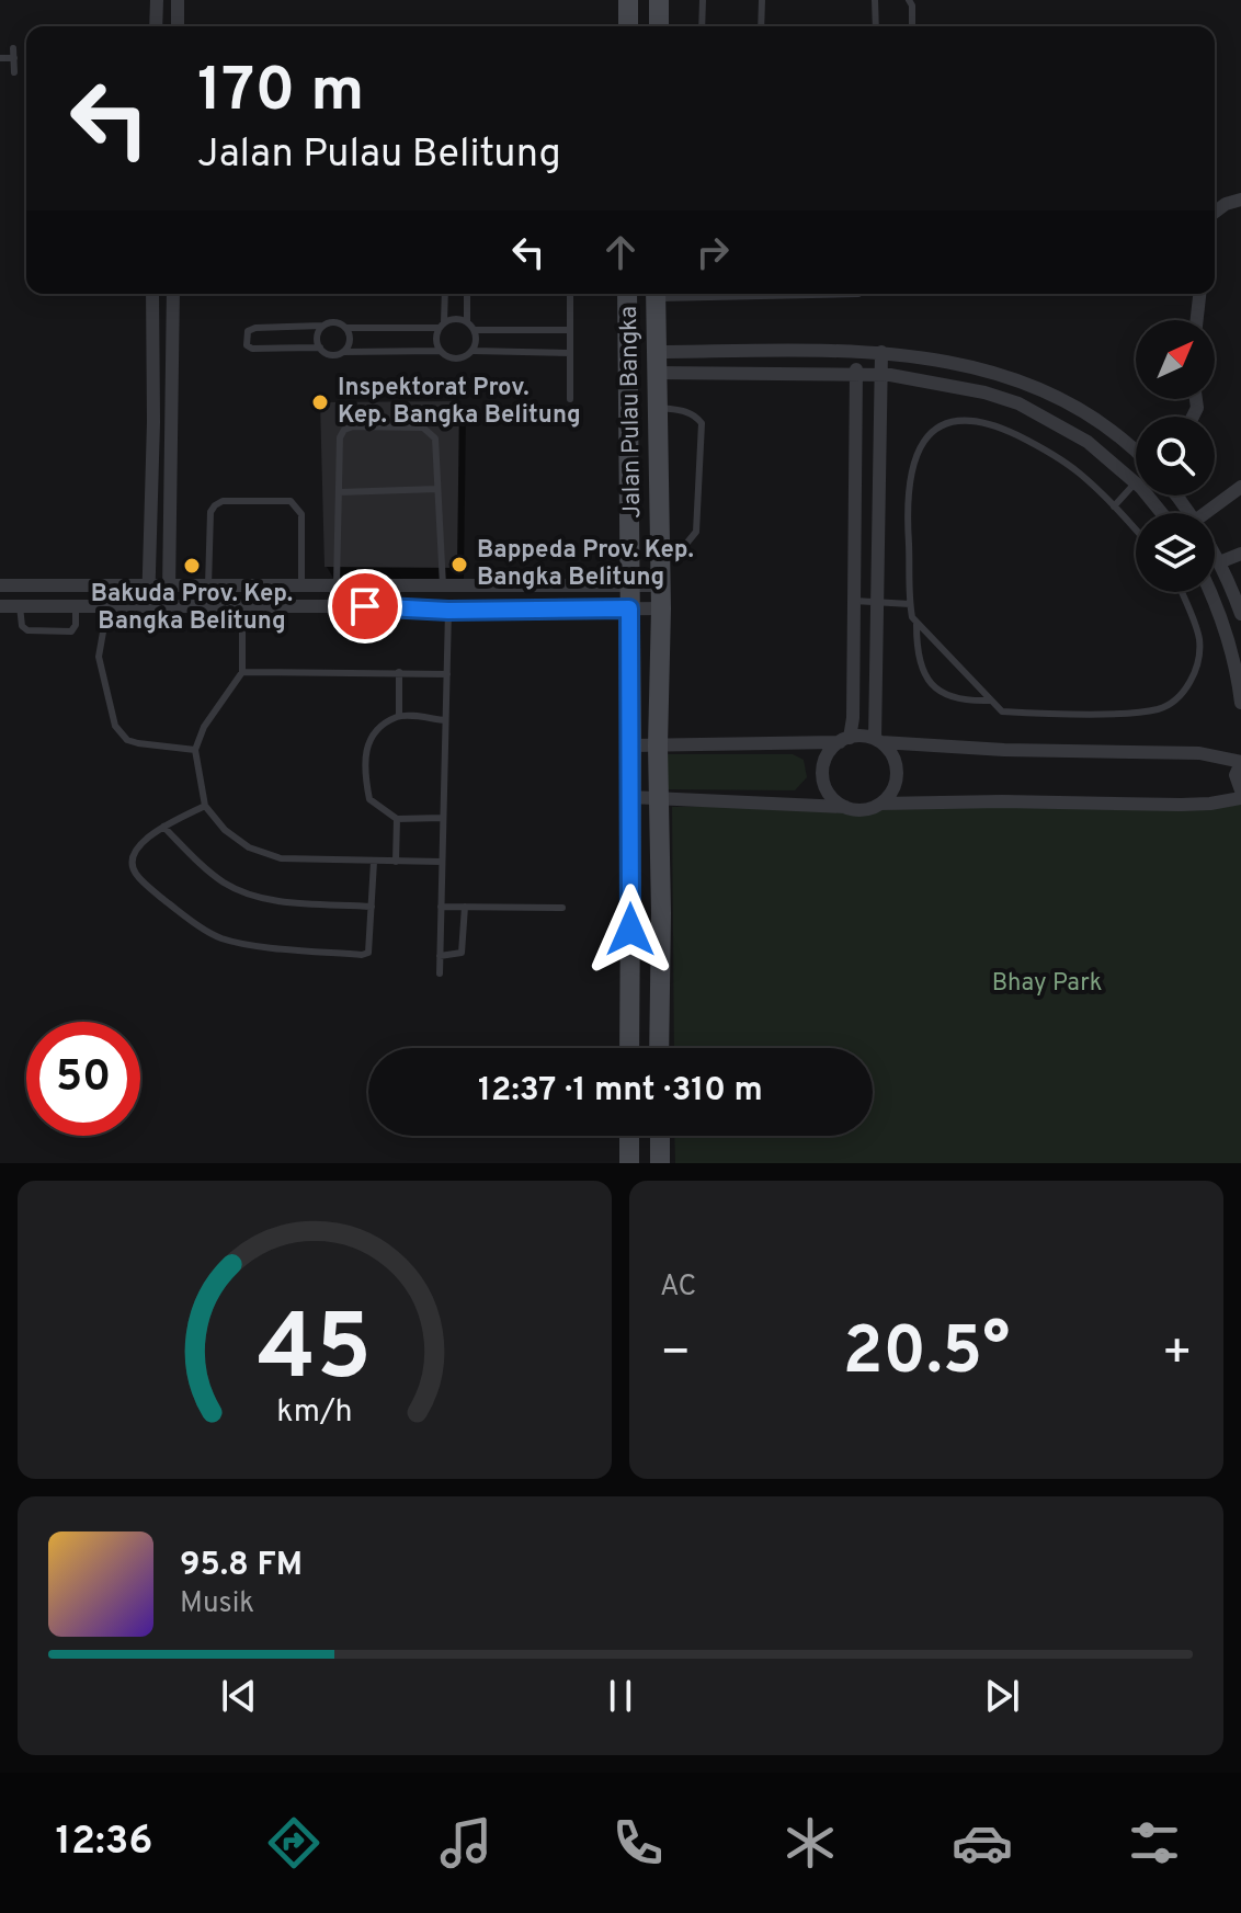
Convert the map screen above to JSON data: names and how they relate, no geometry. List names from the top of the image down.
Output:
{
  "streets": {
    "main road": ["Jalan Pulau Bangka"]
  },
  "parks": ["Bhay Park"],
  "places": ["Inspektorat Prov. Kep. Bangka Belitung", "Bappeda Prov. Kep. Bangka Belitung", "Bakuda Prov. Kep. Bangka Belitung"],
  "north": "top right",
  "page": {
    "turn": ["170 m", "Jalan Pulau Belitung"],
    "limit": "50",
    "trip": "12:37 · 1 mnt · 310 m",
    "tile": "AC",
    "heat": ["−", "20.5°", "+"],
    "song": ["95.8 FM", "Musik"],
    "tabs": "12:36",
    "gauge": ["45", "km/h"]
  }
}
